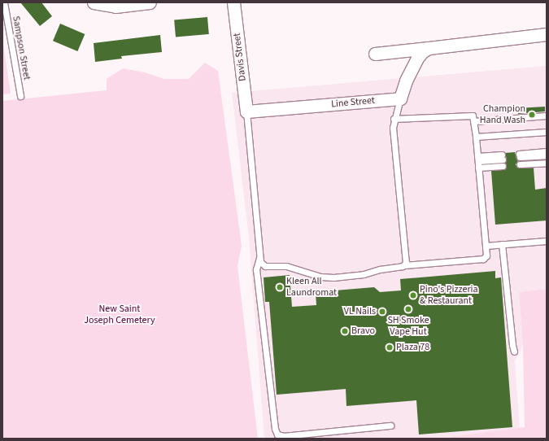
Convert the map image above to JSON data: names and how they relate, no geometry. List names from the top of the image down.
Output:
{
  "streets": {
    "street": ["Davis Street", "Line Street"],
    "lane": ["Sampson Street"]
  },
  "crossings": [
    ["Davis Street", "Line Street"]
  ],
  "parks": ["New Saint Joseph Cemetery"],
  "places": [
    "Champion Hand Wash",
    "Kleen All Laundromat",
    "Pino's Pizzeria & Restaurant",
    "SH Smoke Vape Hut",
    "VL Nails",
    "Bravo",
    "Plaza 78"
  ]
}
